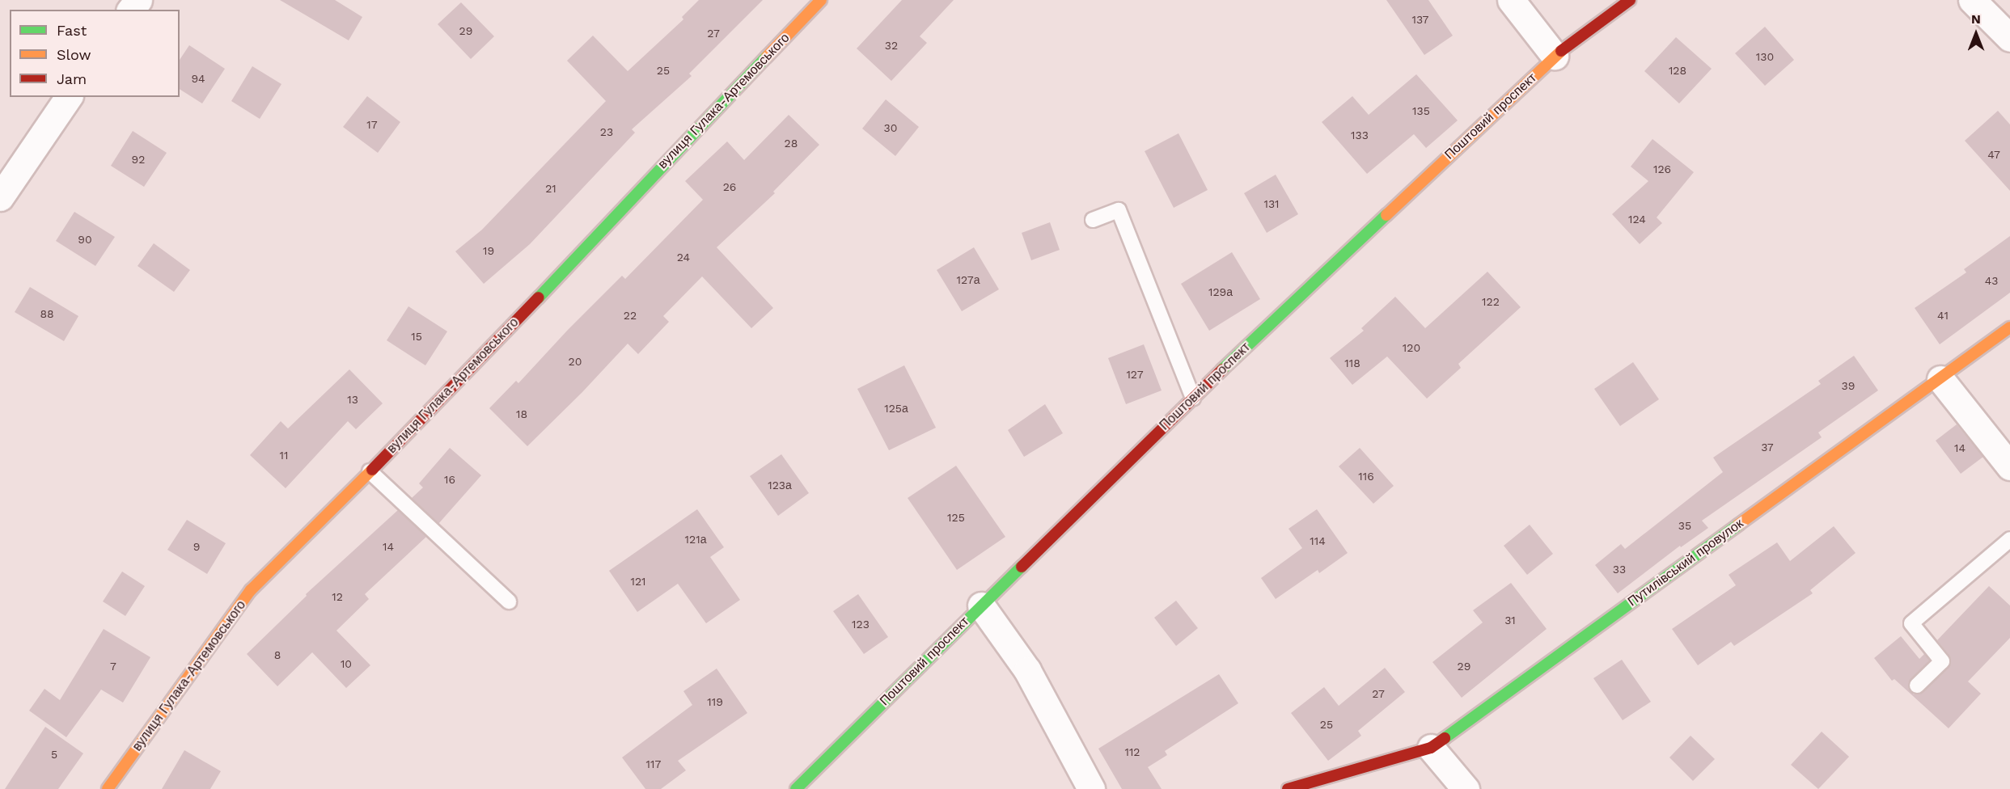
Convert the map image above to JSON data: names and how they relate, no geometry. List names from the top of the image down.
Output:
{
  "streets": {
    "street": ["вулиця Гулака-Артемовського", "Поштовий проспект", "Путилівський провулок"]
  },
  "house_numbers": [
    "137",
    "29",
    "27",
    "32",
    "130",
    "25",
    "128",
    "94",
    "135",
    "17",
    "30",
    "23",
    "133",
    "28",
    "47",
    "92",
    "126",
    "26",
    "21",
    "131",
    "124",
    "90",
    "19",
    "24",
    "127а",
    "43",
    "129а",
    "122",
    "88",
    "22",
    "41",
    "15",
    "120",
    "20",
    "118",
    "127",
    "39",
    "13",
    "125а",
    "18",
    "37",
    "14",
    "11",
    "116",
    "16",
    "123а",
    "125",
    "35",
    "121а",
    "114",
    "9",
    "14",
    "33",
    "121",
    "12",
    "31",
    "123",
    "8",
    "10",
    "7",
    "29",
    "27",
    "119",
    "25",
    "112",
    "5",
    "117"
  ],
  "legend": ["Fast", "Slow", "Jam"],
  "north": "top"
}
